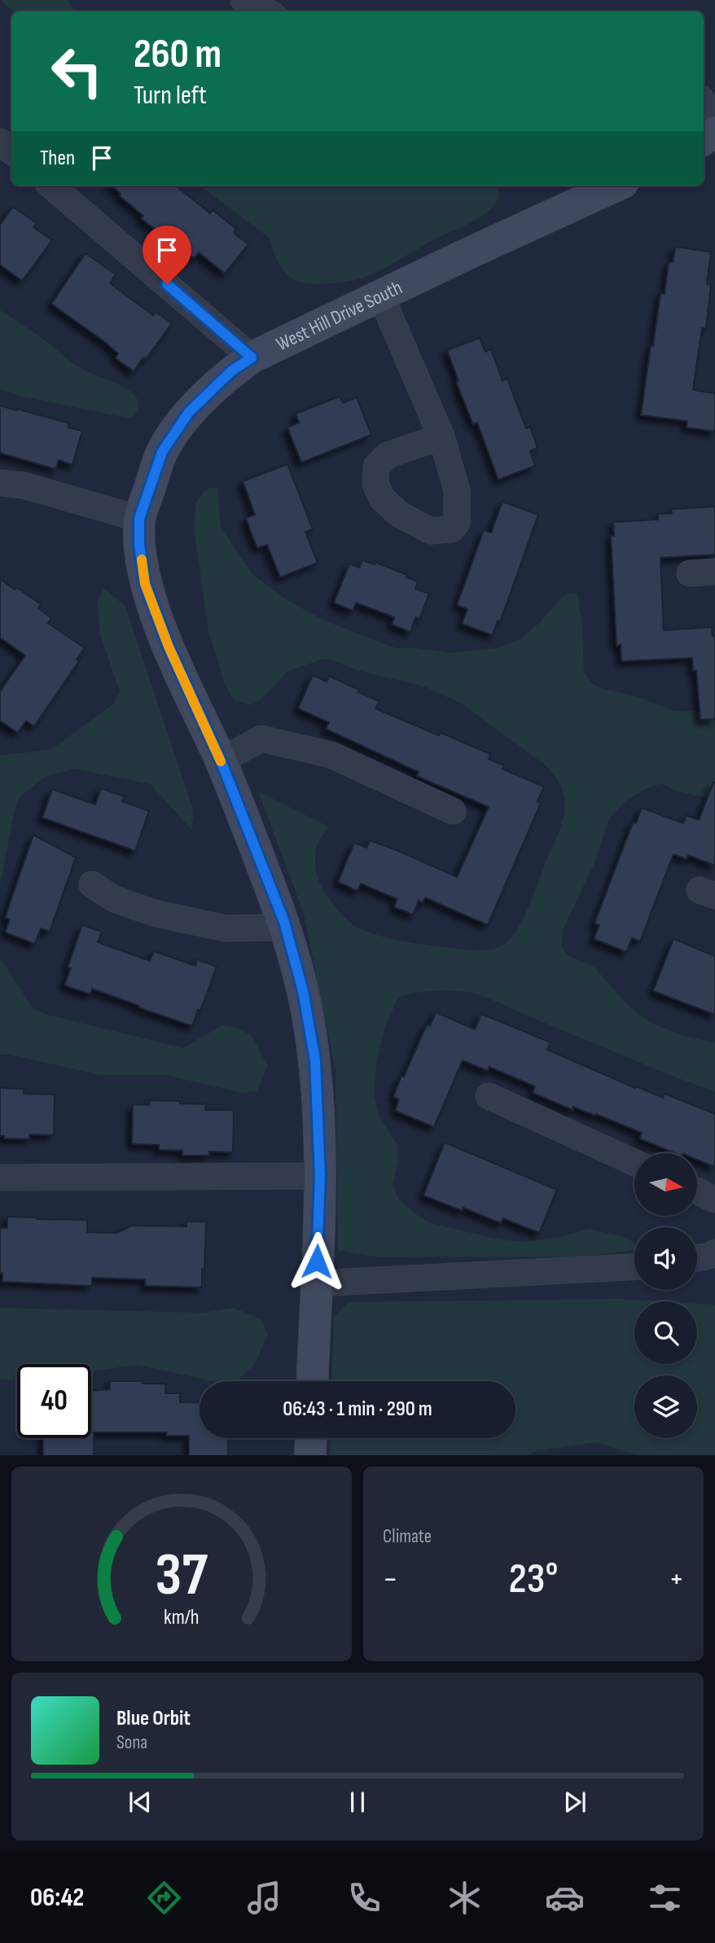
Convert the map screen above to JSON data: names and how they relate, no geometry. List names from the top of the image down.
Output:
{
  "streets": {
    "street": ["West Hill Drive South"]
  },
  "north": "right",
  "page": {
    "turn": ["260 m", "Turn left"],
    "then": "Then",
    "limit": "40",
    "trip": "06:43 · 1 min · 290 m",
    "tile": "Climate",
    "heat": ["−", "23°", "+"],
    "song": ["Blue Orbit", "Sona"],
    "tabs": "06:42",
    "gauge": ["37", "km/h"]
  }
}
